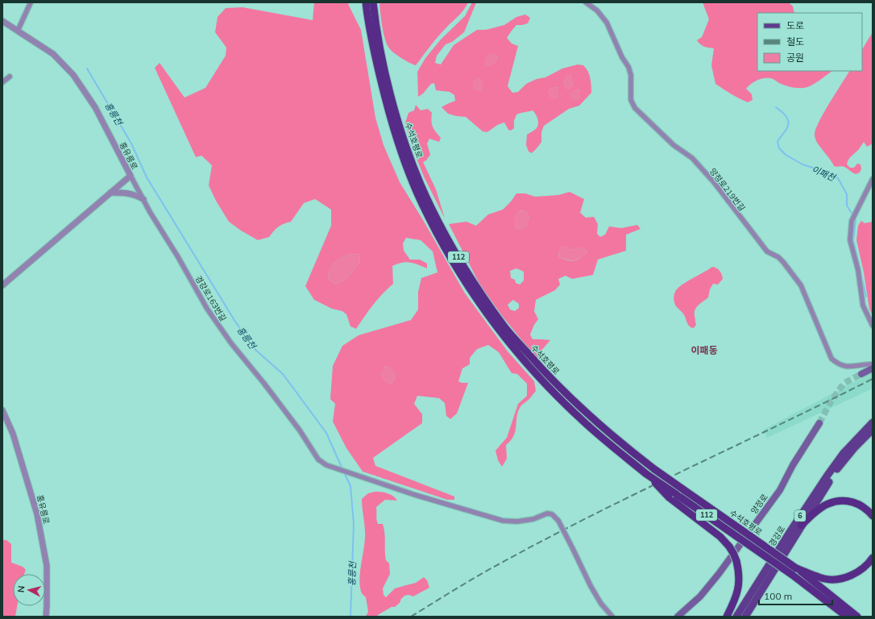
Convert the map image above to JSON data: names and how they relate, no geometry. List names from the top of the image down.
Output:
{
  "streets": {
    "highway": ["수석호평로", "112"],
    "main road": ["양정로", "6", "경강로"],
    "street": ["홍유릉로", "양정로219번길", "경강로163번길"]
  },
  "crossings": [
    ["홍유릉로", "경강로163번길"]
  ],
  "districts": ["이패동"],
  "water": ["홍릉천", "이패천"],
  "legend": ["도로", "철도", "공원"],
  "scale_bar": "100 m",
  "north": "left"
}
